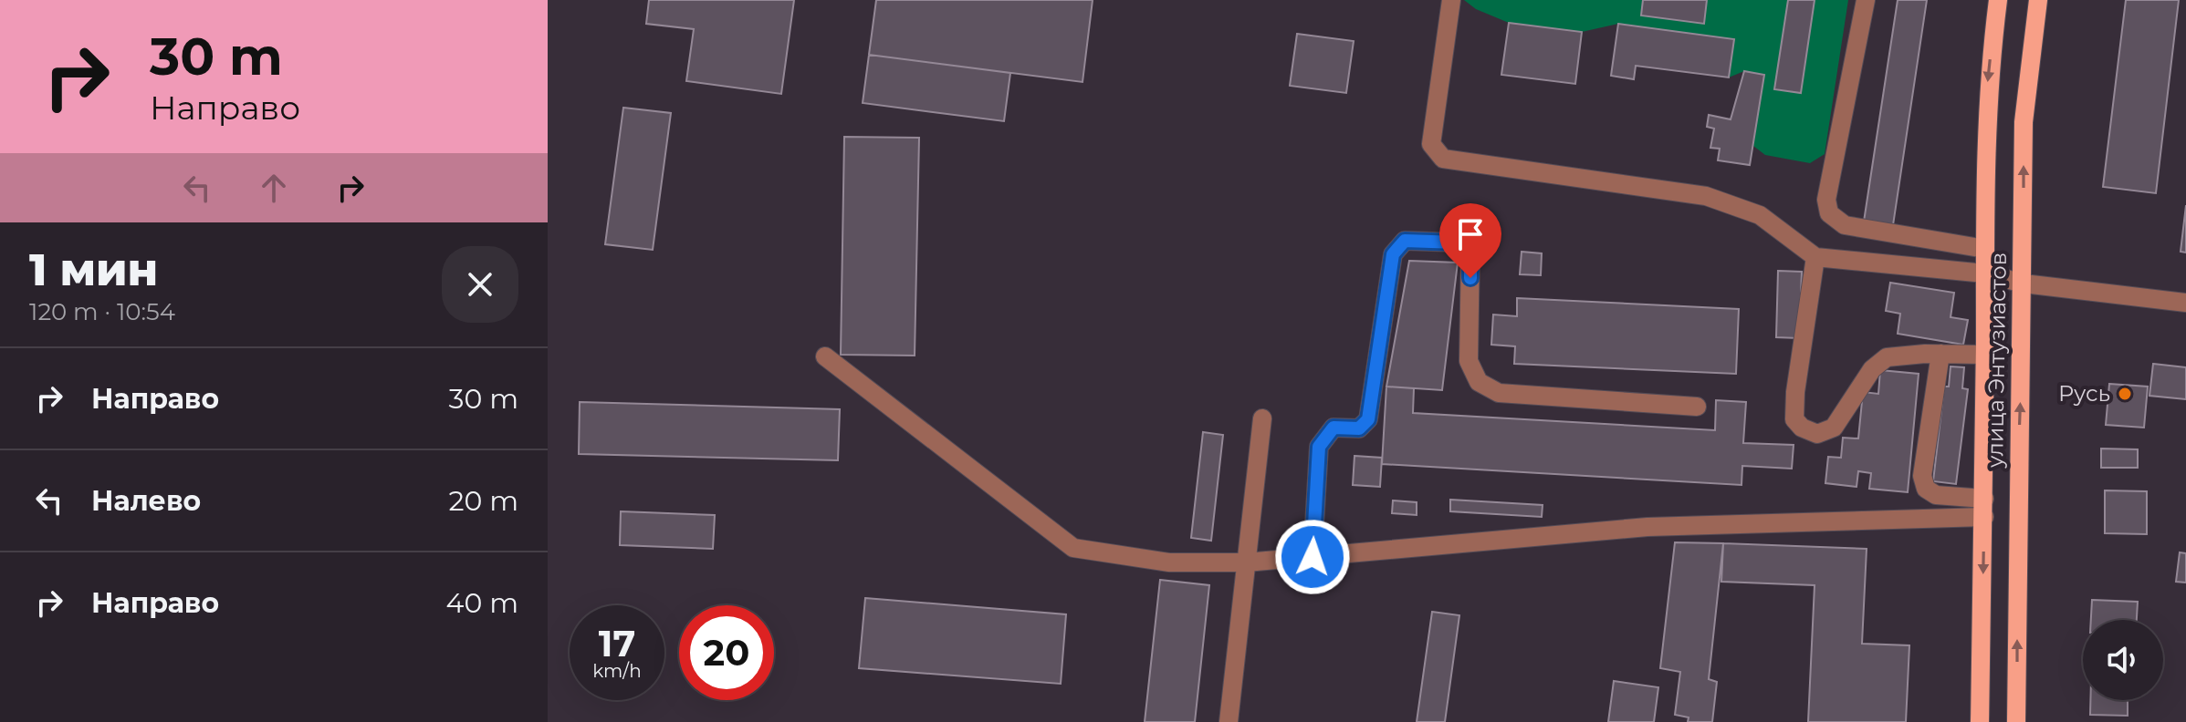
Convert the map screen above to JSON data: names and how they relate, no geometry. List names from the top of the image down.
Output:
{
  "streets": {
    "main road": ["улица Энтузиастов"]
  },
  "places": ["Русь"],
  "page": {
    "turn": ["30 m", "Направо"],
    "heading": ["1 мин", "120 m · 10:54"],
    "list": [
      {
        "name": "Направо",
        "value": "30 m"
      },
      {
        "name": "Налево",
        "value": "20 m"
      },
      {
        "name": "Направо",
        "value": "40 m"
      }
    ],
    "speed": "17 km/h",
    "limit": "20"
  }
}
